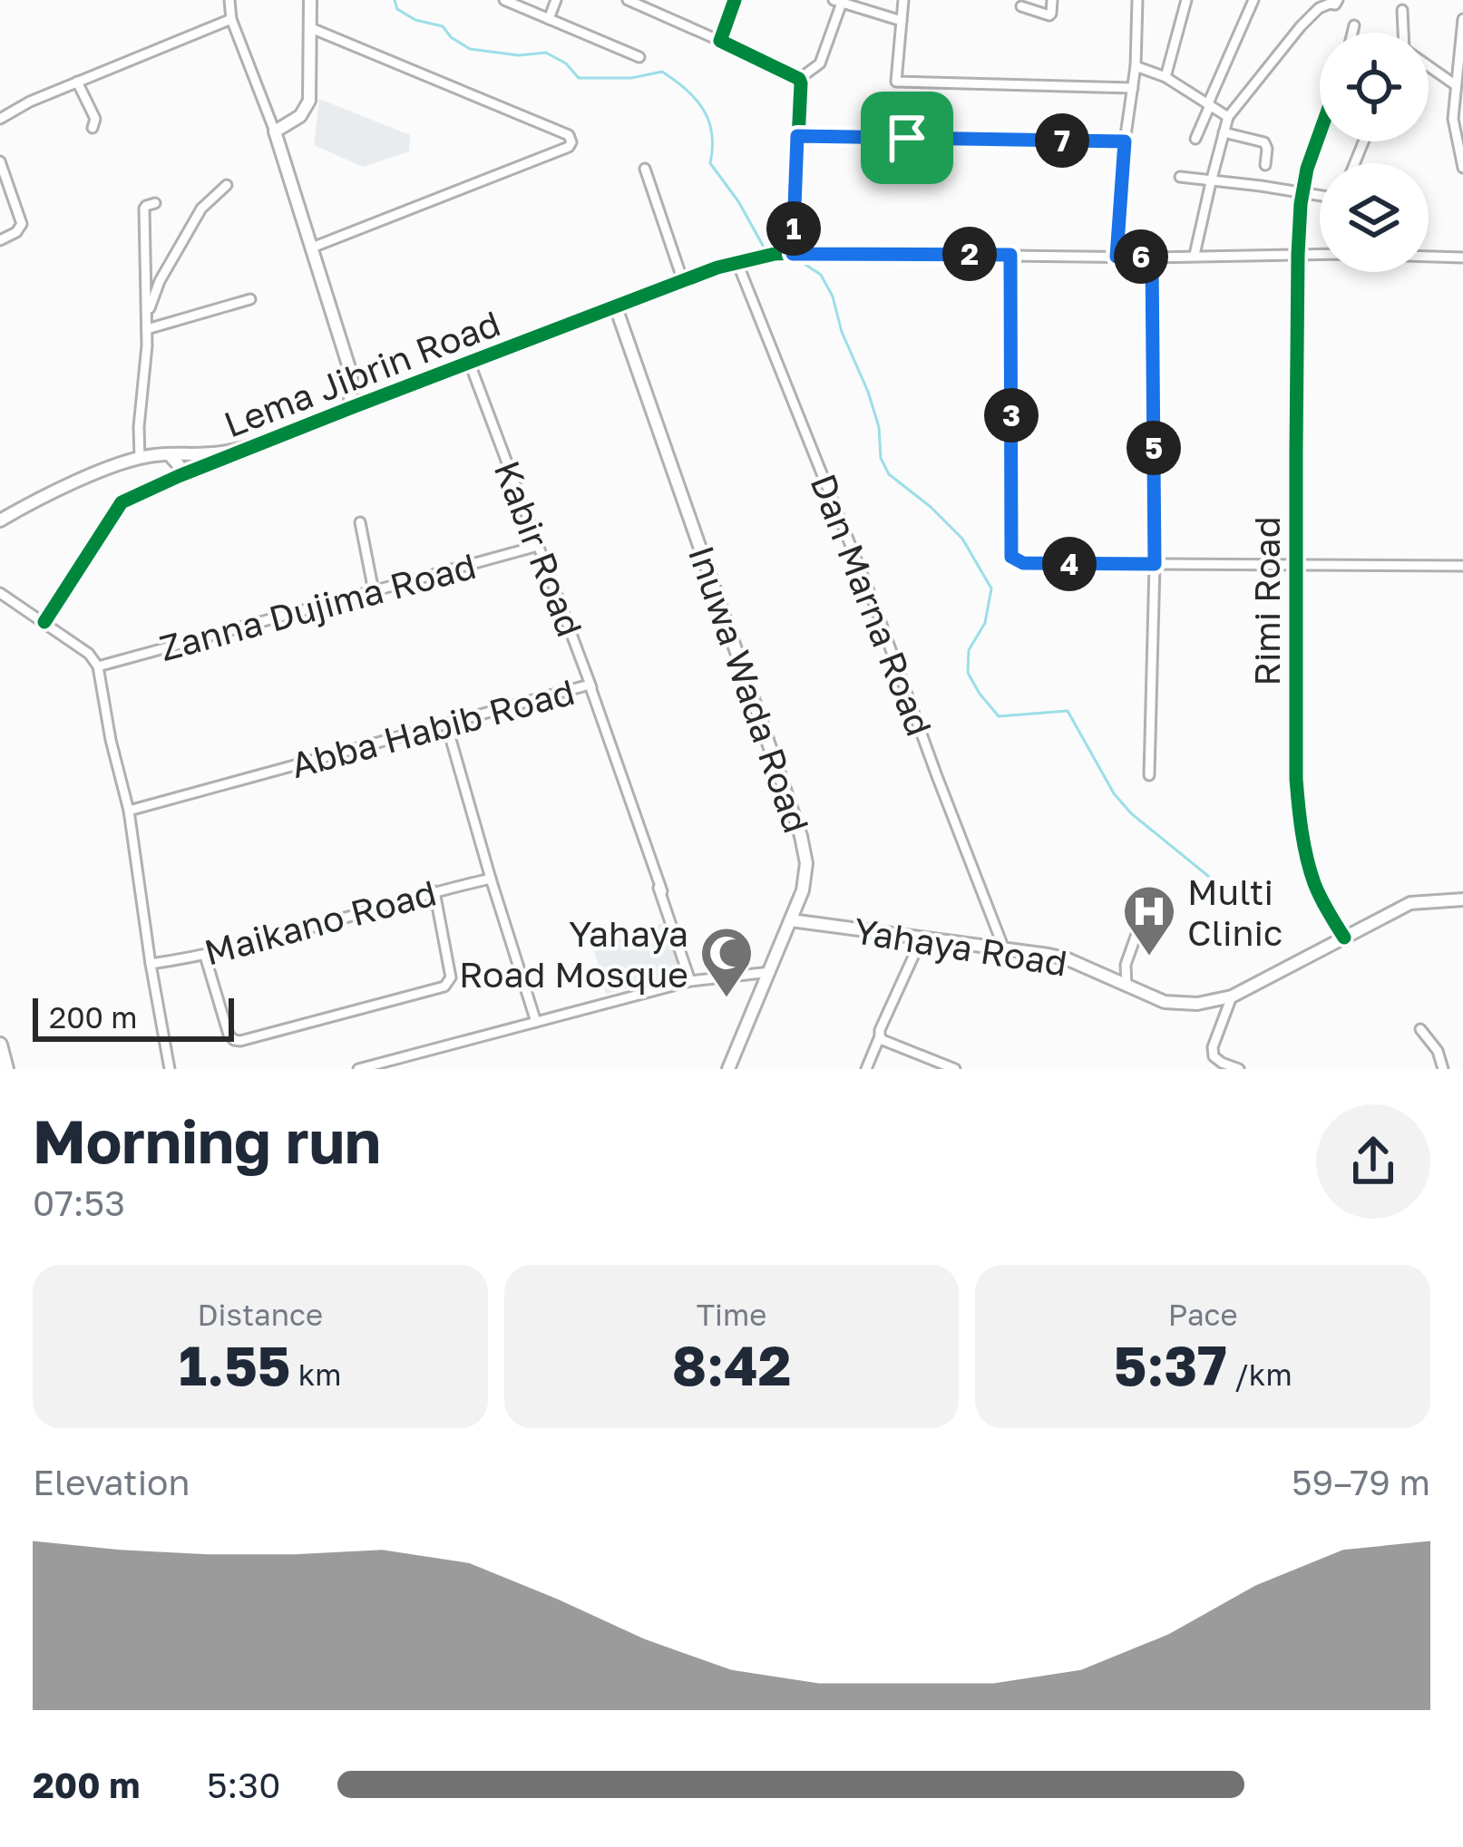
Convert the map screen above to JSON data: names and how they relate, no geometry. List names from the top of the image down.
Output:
{
  "streets": {
    "street": [
      "Lema Jibrin Road",
      "Kabir Road",
      "Rimi Road",
      "Dan Marna Road",
      "Zanna Dujima Road",
      "Inuwa Wada Road",
      "Abba Habib Road",
      "Maikano Road",
      "Yahaya Road"
    ]
  },
  "crossings": [
    ["Lema Jibrin Road", "Kabir Road"],
    ["Lema Jibrin Road", "Dan Marna Road"],
    ["Lema Jibrin Road", "Inuwa Wada Road"],
    ["Kabir Road", "Zanna Dujima Road"],
    ["Kabir Road", "Abba Habib Road"],
    ["Rimi Road", "Yahaya Road"],
    ["Dan Marna Road", "Yahaya Road"],
    ["Inuwa Wada Road", "Yahaya Road"]
  ],
  "places": {
    "hospital": ["Multi Clinic"],
    "mosque": ["Yahaya Road Mosque"]
  },
  "scale_bar": "200 m",
  "page": {
    "pins": [
      "7",
      "1",
      "2",
      "6",
      "3",
      "5",
      "4"
    ],
    "scale": "200 m",
    "heading": ["Morning run", "07:53"],
    "stats": [
      ["Distance", "1.55 km"],
      ["Time", "8:42"],
      ["Pace", "5:37 /km"]
    ],
    "chart": ["Elevation", "59–79 m"],
    "list": [
      {
        "name": "200 m",
        "note": "5:30"
      }
    ]
  }
}
